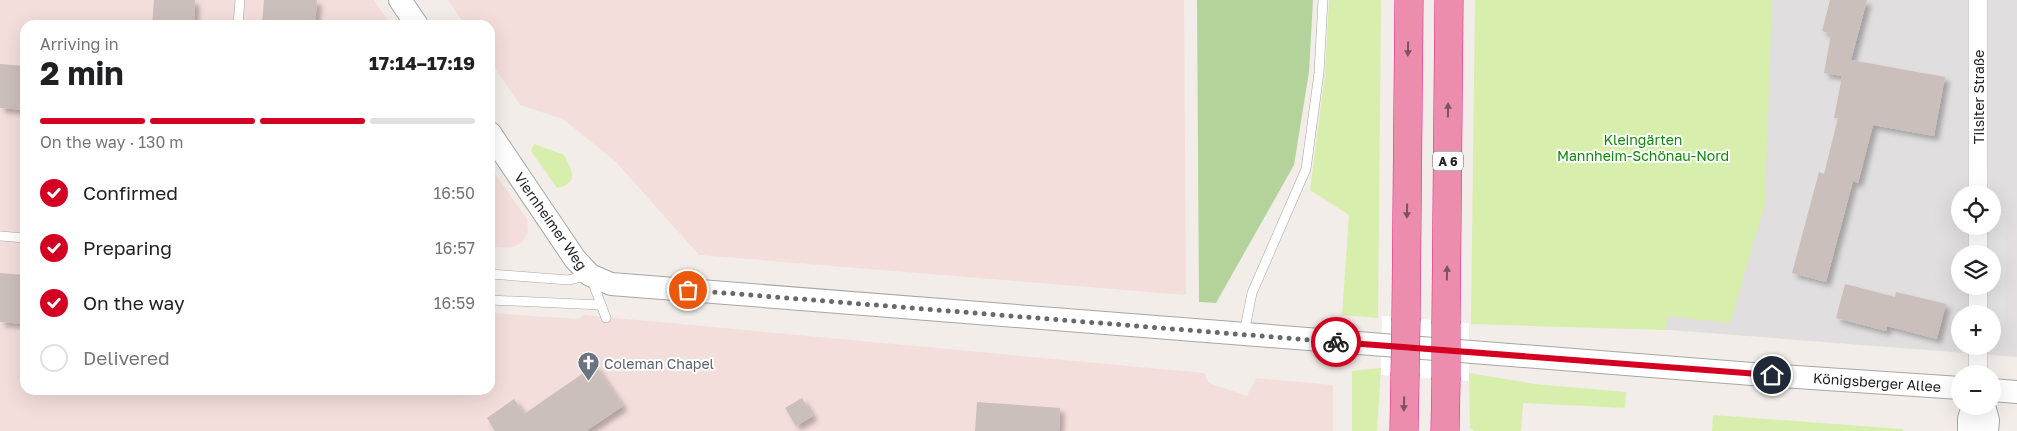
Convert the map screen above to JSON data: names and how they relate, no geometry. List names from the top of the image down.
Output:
{
  "streets": {
    "highway": ["A 6"],
    "street": ["Tilsiter Straße", "Viernheimer Weg", "Königsberger Allee"]
  },
  "crossings": [
    ["Viernheimer Weg", "Königsberger Allee"]
  ],
  "parks": ["Kleingärten Mannheim-Schönau-Nord"],
  "places": {
    "church": ["Coleman Chapel"]
  },
  "page": {
    "heading": ["2 min", "Arriving in", "17:14–17:19"],
    "bar": "On the way · 130 m",
    "list": [
      ["Confirmed", "16:50"],
      ["Preparing", "16:57"],
      ["On the way", "16:59"],
      "Delivered"
    ],
    "map_buttons": ["+", "−"]
  }
}
